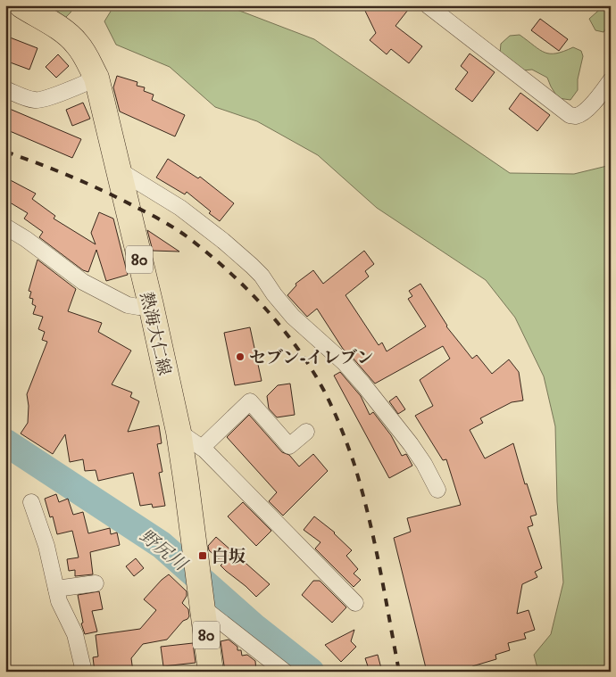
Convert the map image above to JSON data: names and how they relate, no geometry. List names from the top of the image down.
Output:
{
  "streets": {
    "main road": ["80", "熱海大仁線"]
  },
  "water": ["野尻川"],
  "places": {
    "other": ["セブン-イレブン"],
    "transit": ["白坂"]
  }
}
